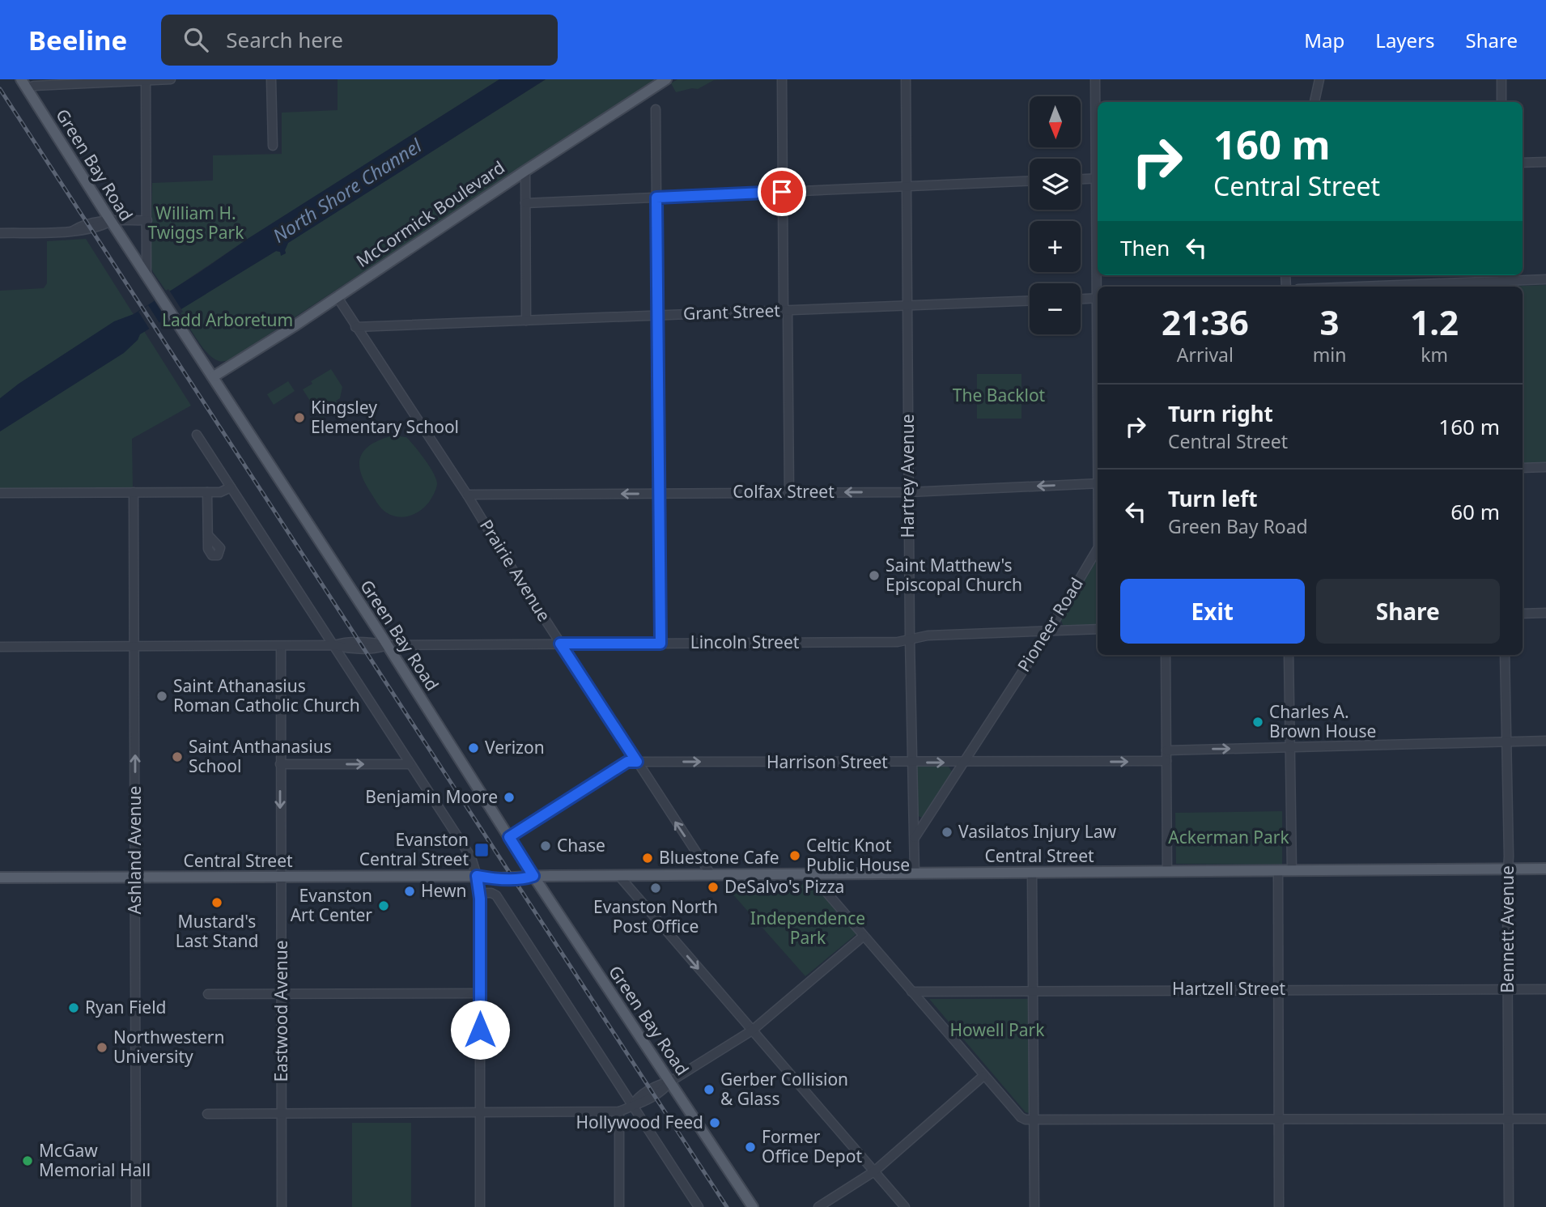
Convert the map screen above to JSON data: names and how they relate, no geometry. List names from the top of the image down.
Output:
{
  "streets": {
    "main road": ["Green Bay Road", "McCormick Boulevard", "Central Street"],
    "street": [
      "Grant Street",
      "Hartrey Avenue",
      "Colfax Street",
      "Prairie Avenue",
      "Pioneer Road",
      "Lincoln Street",
      "Harrison Street",
      "Ashland Avenue",
      "Bennett Avenue",
      "Hartzell Street",
      "Eastwood Avenue"
    ]
  },
  "crossings": [
    ["Green Bay Road", "McCormick Boulevard"],
    ["Green Bay Road", "Lincoln Street"],
    ["Green Bay Road", "Harrison Street"],
    ["Green Bay Road", "Central Street"],
    ["McCormick Boulevard", "Prairie Avenue"],
    ["Grant Street", "Hartrey Avenue"],
    ["Grant Street", "Prairie Avenue"],
    ["Hartrey Avenue", "Colfax Street"],
    ["Hartrey Avenue", "Pioneer Road"],
    ["Hartrey Avenue", "Lincoln Street"],
    ["Hartrey Avenue", "Harrison Street"],
    ["Hartrey Avenue", "Central Street"],
    ["Colfax Street", "Prairie Avenue"],
    ["Prairie Avenue", "Lincoln Street"],
    ["Prairie Avenue", "Harrison Street"],
    ["Prairie Avenue", "Central Street"],
    ["Pioneer Road", "Lincoln Street"],
    ["Pioneer Road", "Harrison Street"],
    ["Lincoln Street", "Ashland Avenue"],
    ["Lincoln Street", "Eastwood Avenue"],
    ["Ashland Avenue", "Central Street"],
    ["Central Street", "Bennett Avenue"],
    ["Central Street", "Eastwood Avenue"],
    ["Bennett Avenue", "Hartzell Street"]
  ],
  "one_way": ["Colfax Street", "Harrison Street"],
  "water": ["North Shore Channel"],
  "parks": [
    "William H. Twiggs Park",
    "Ladd Arboretum",
    "The Backlot",
    "Ackerman Park",
    "Independence Park",
    "Howell Park"
  ],
  "places": {
    "other": [
      "Kingsley Elementary School",
      "Saint Matthew's Episcopal Church",
      "Saint Athanasius Roman Catholic Church",
      "Charles A. Brown House",
      "Verizon",
      "Saint Anthanasius School",
      "Benjamin Moore",
      "Vasilatos Injury Law",
      "Chase",
      "Celtic Knot Public House",
      "Bluestone Cafe",
      "DeSalvo's Pizza",
      "Evanston North Post Office",
      "Hewn",
      "Mustard's Last Stand",
      "Evanston Art Center",
      "Ryan Field",
      "Northwestern University",
      "Gerber Collision & Glass",
      "Hollywood Feed",
      "Former Office Depot",
      "McGaw Memorial Hall"
    ],
    "transit": ["Evanston Central Street"]
  },
  "north": "bottom",
  "page": {
    "header": "Beeline",
    "search": "Search here",
    "nav": ["Map", "Layers", "Share"],
    "map_buttons": ["+", "−"],
    "turn": ["160 m", "Central Street"],
    "then": "Then",
    "eta": [
      "21:36",
      "Arrival",
      "3",
      "min",
      "1.2",
      "km"
    ],
    "list": [
      {
        "name": "Turn right",
        "note": "Central Street",
        "value": "160 m"
      },
      {
        "name": "Turn left",
        "note": "Green Bay Road",
        "value": "60 m"
      }
    ],
    "buttons": ["Exit", "Share"]
  }
}
